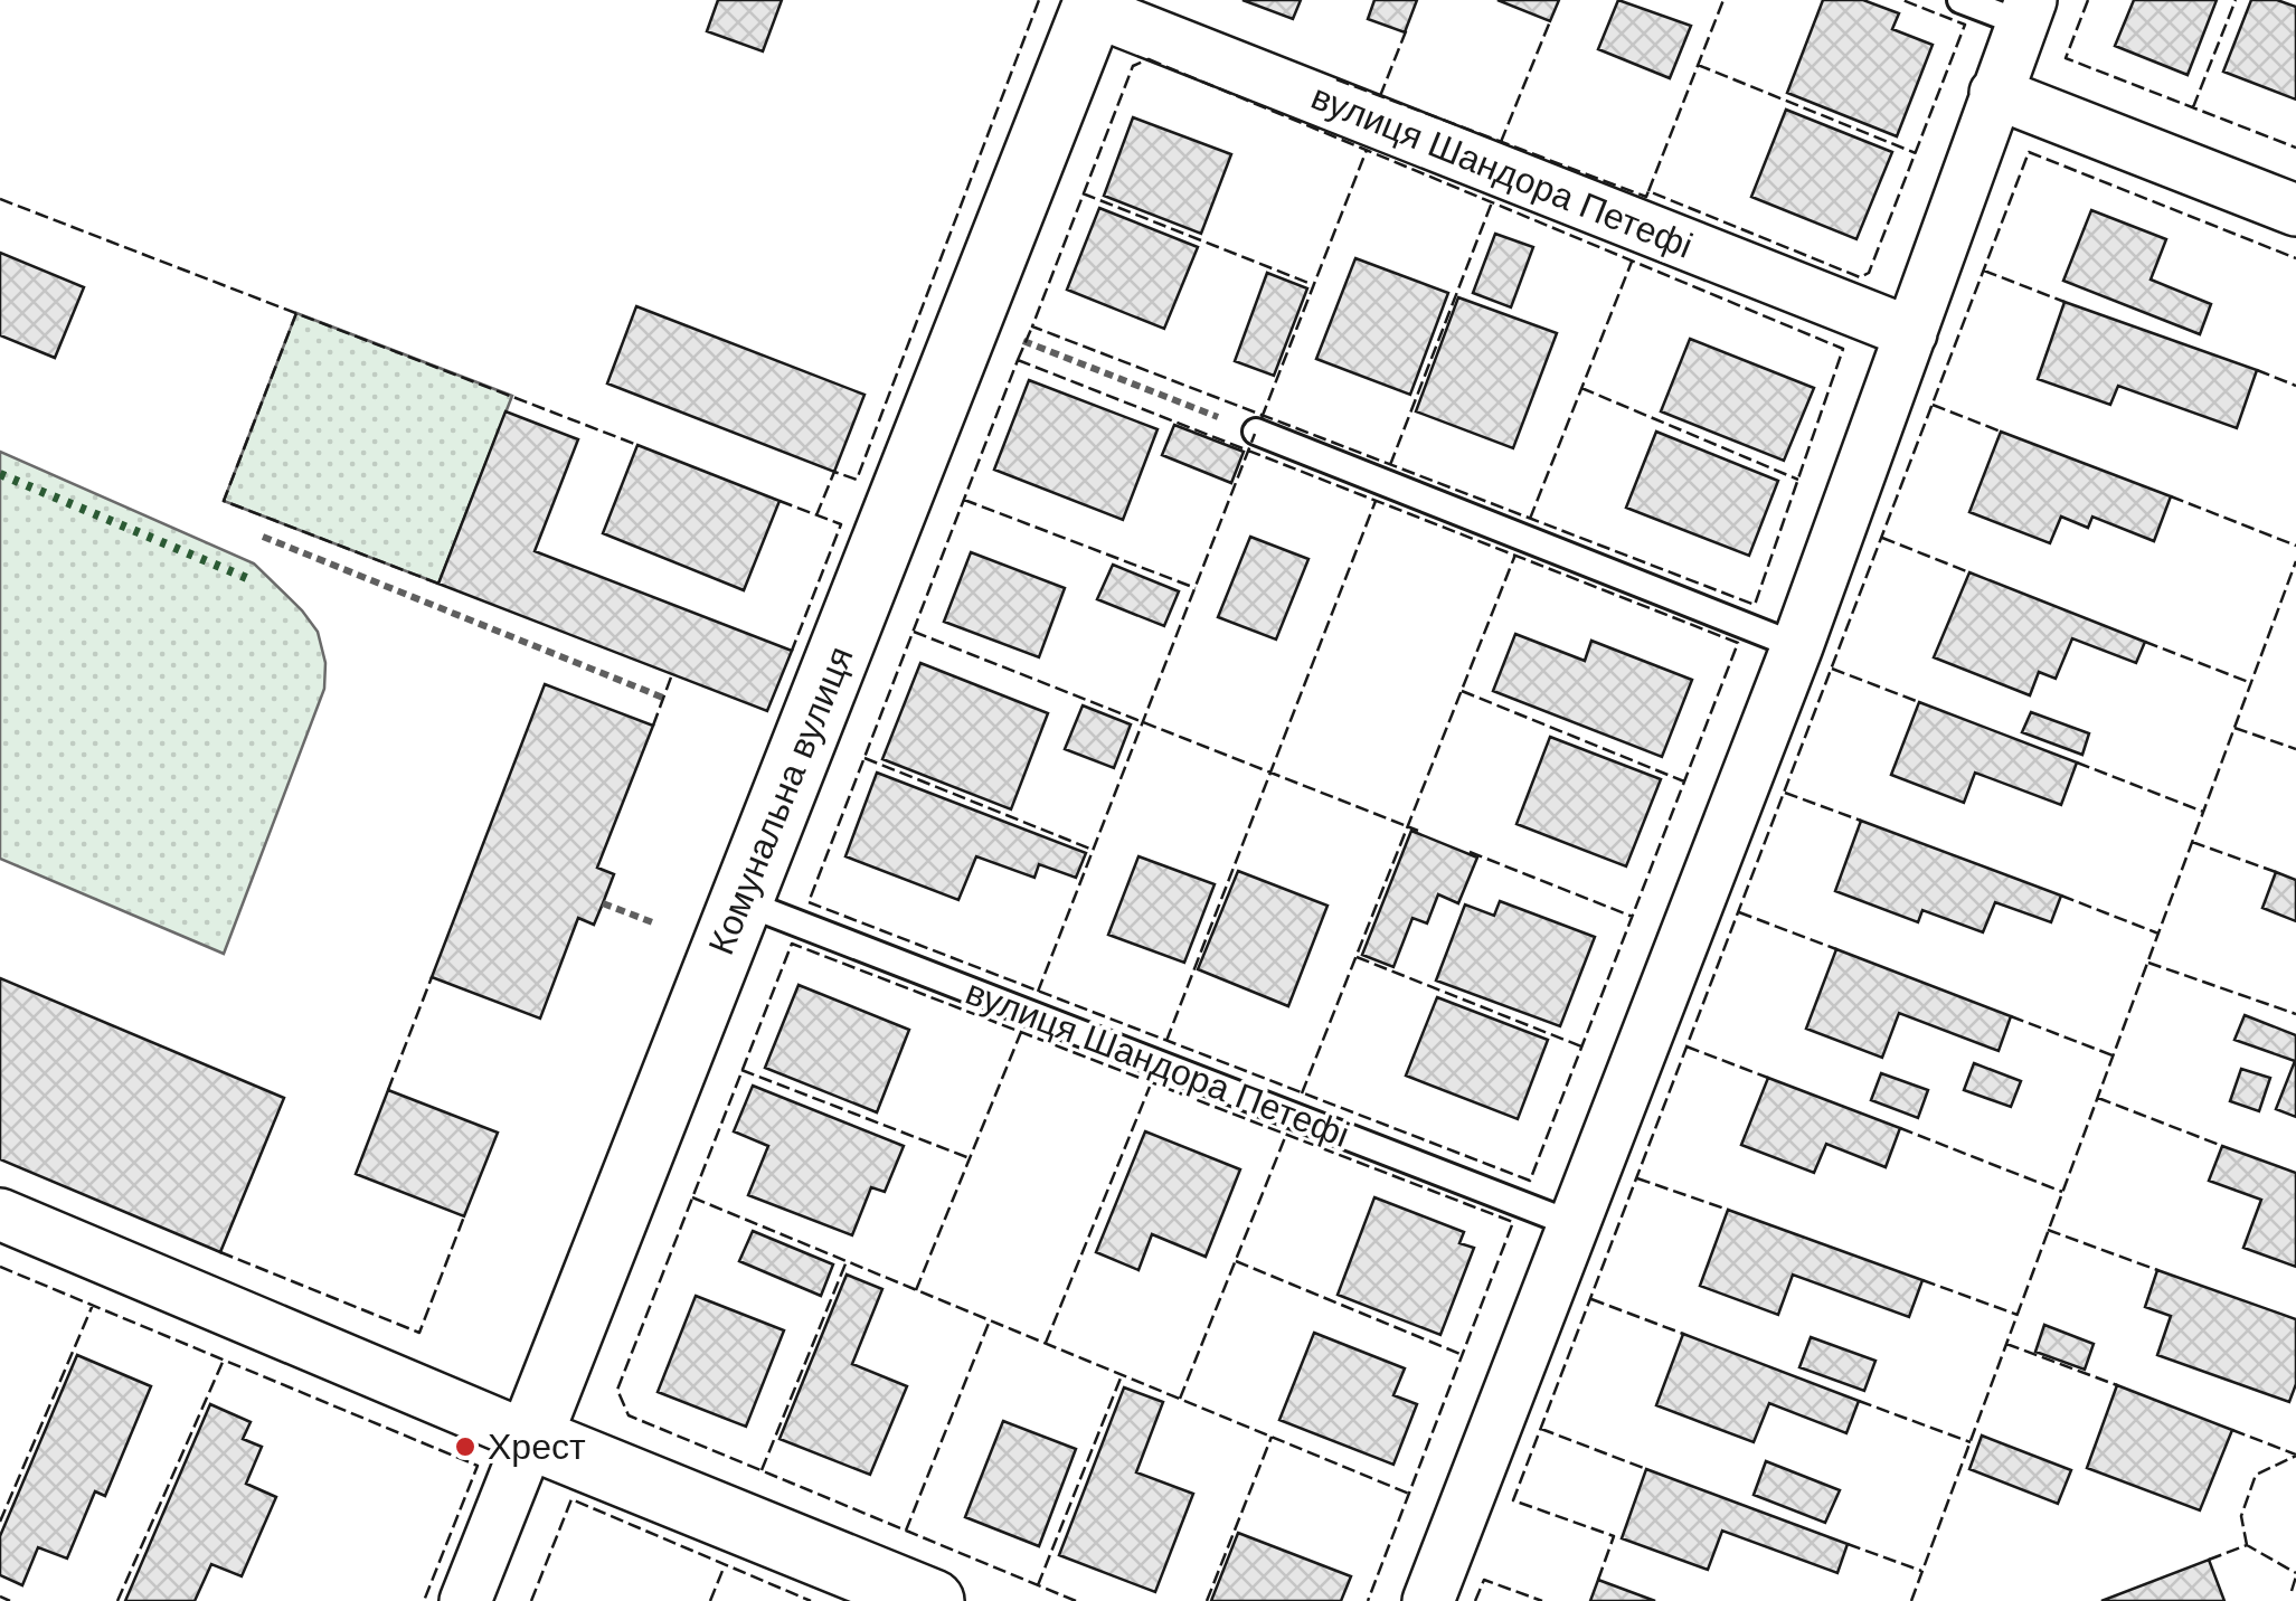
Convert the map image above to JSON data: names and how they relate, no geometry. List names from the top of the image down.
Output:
{
  "streets": {
    "main road": ["Комунальна вулиця"],
    "street": ["вулиця Шандора Петефі"]
  },
  "crossings": [
    ["вулиця Шандора Петефі", "Комунальна вулиця"]
  ],
  "places": ["Хрест"]
}
